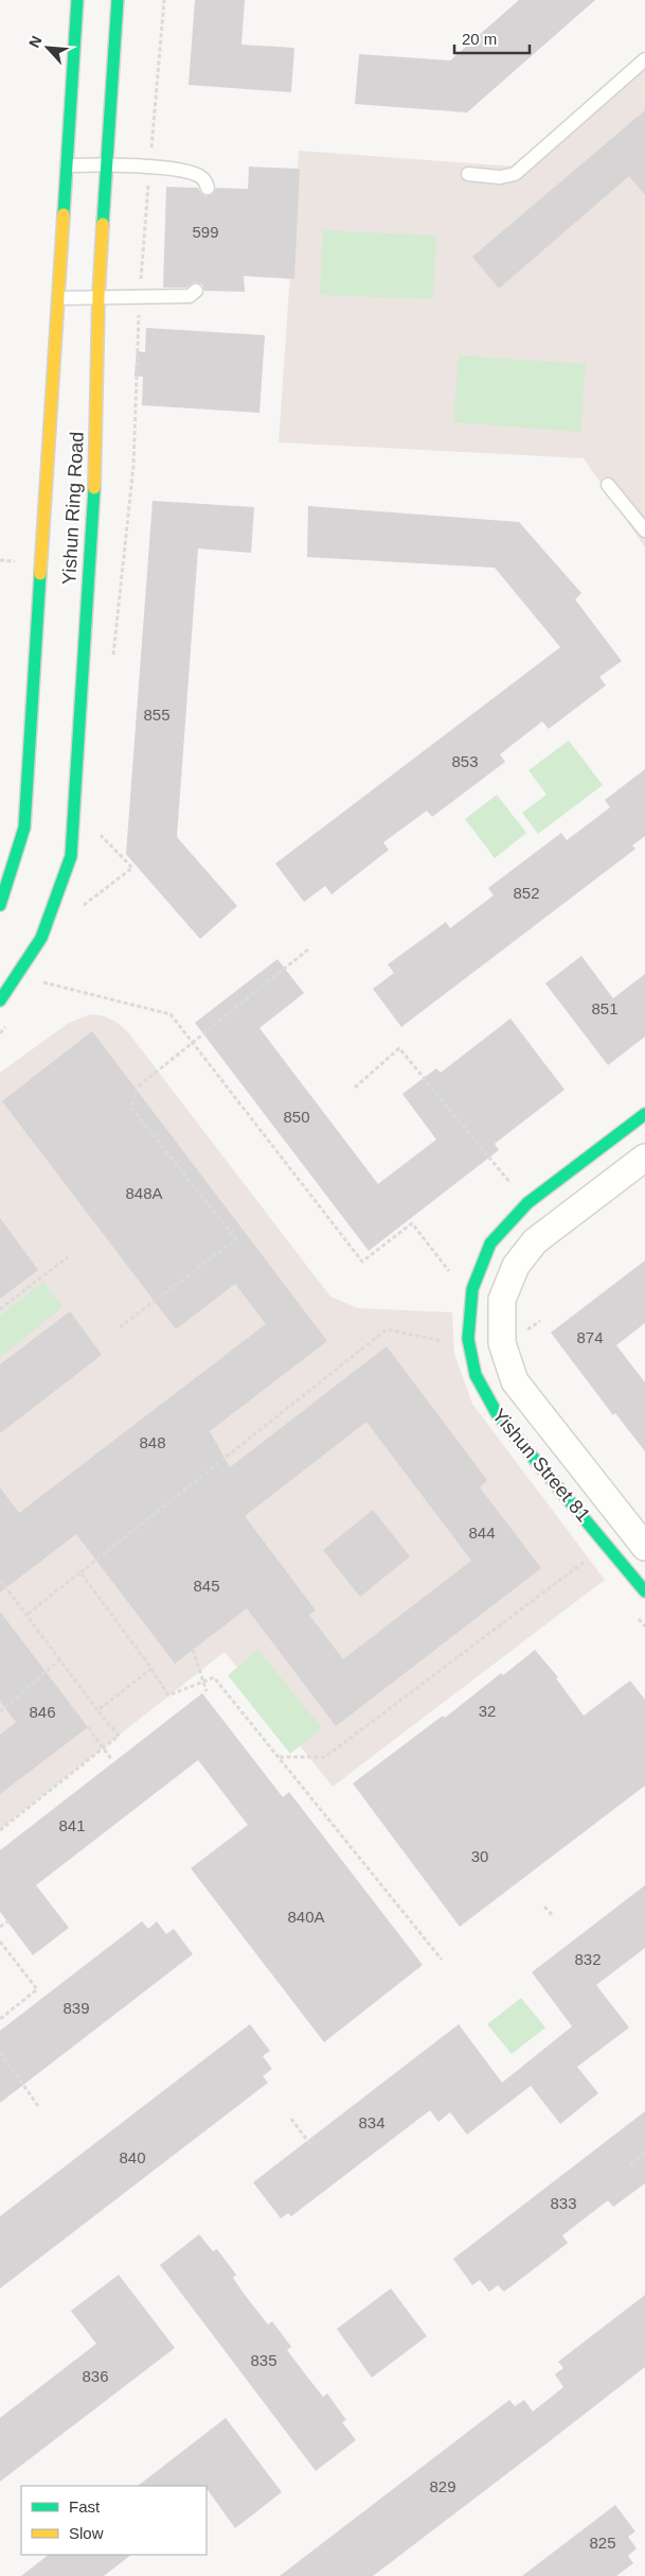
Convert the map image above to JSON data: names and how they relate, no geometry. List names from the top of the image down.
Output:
{
  "streets": {
    "main road": ["Yishun Ring Road", "Yishun Street 81"]
  },
  "house_numbers": [
    "599",
    "855",
    "853",
    "852",
    "851",
    "850",
    "848A",
    "874",
    "848",
    "844",
    "845",
    "32",
    "846",
    "841",
    "30",
    "840A",
    "832",
    "839",
    "834",
    "840",
    "833",
    "835",
    "836",
    "829",
    "825"
  ],
  "legend": ["Fast", "Slow"],
  "scale_bar": "20 m",
  "north": "top left"
}
